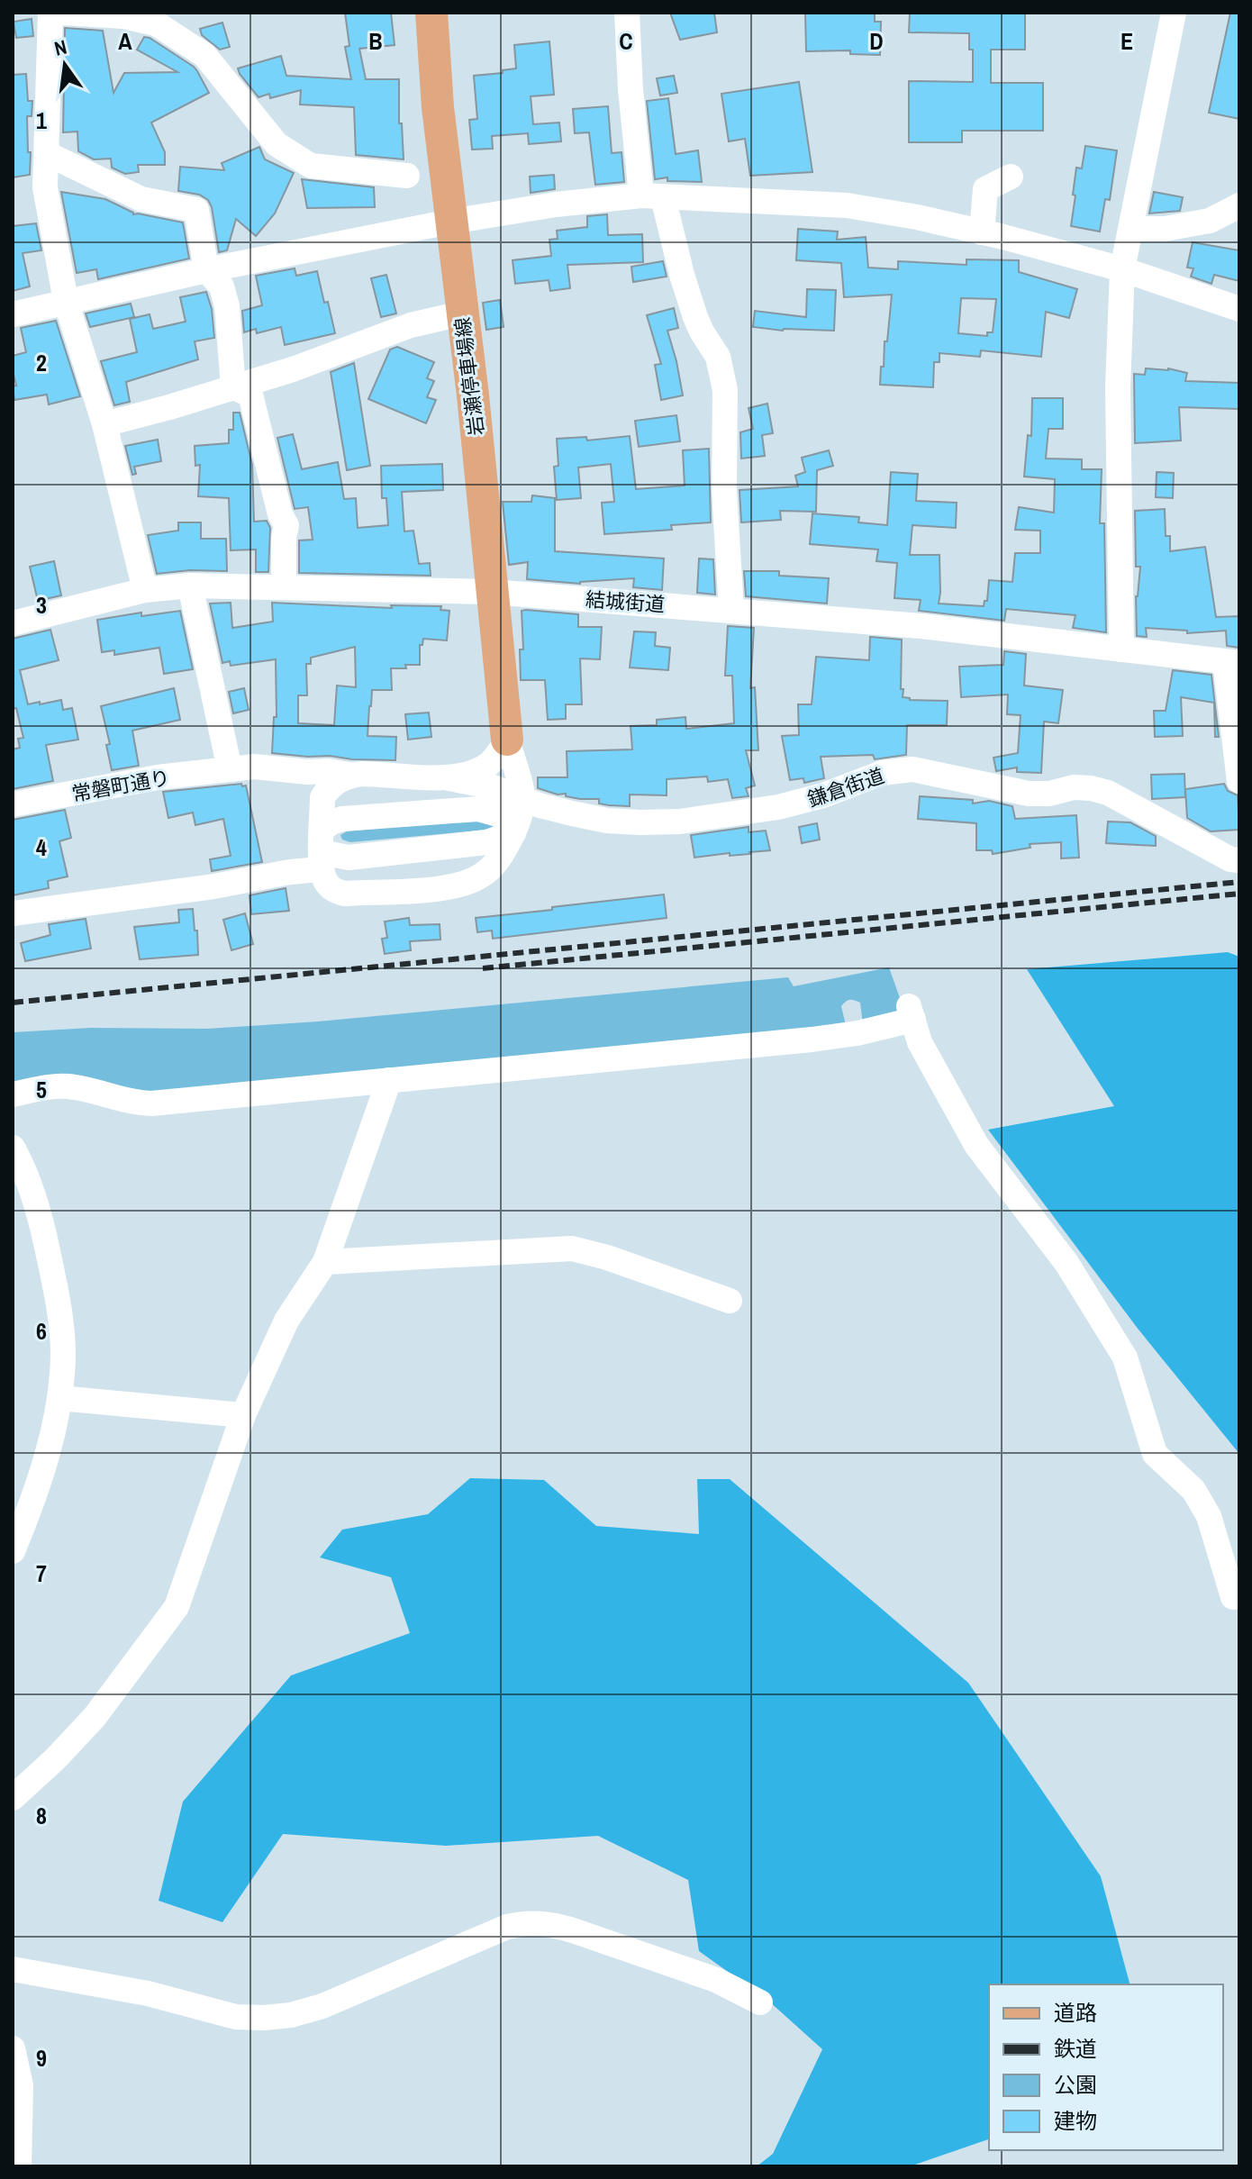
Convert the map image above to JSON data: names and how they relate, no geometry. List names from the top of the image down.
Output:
{
  "streets": {
    "main road": ["岩瀬停車場線"],
    "street": ["結城街道", "常磐町通り", "鎌倉街道"]
  },
  "crossings": [
    ["岩瀬停車場線", "結城街道"]
  ],
  "legend": [
    "道路",
    "鉄道",
    "公園",
    "建物"
  ],
  "north": "top",
  "grid": {
    "columns": [
      "A",
      "B",
      "C",
      "D",
      "E"
    ],
    "rows": [
      "1",
      "2",
      "3",
      "4",
      "5",
      "6",
      "7",
      "8",
      "9"
    ]
  }
}
